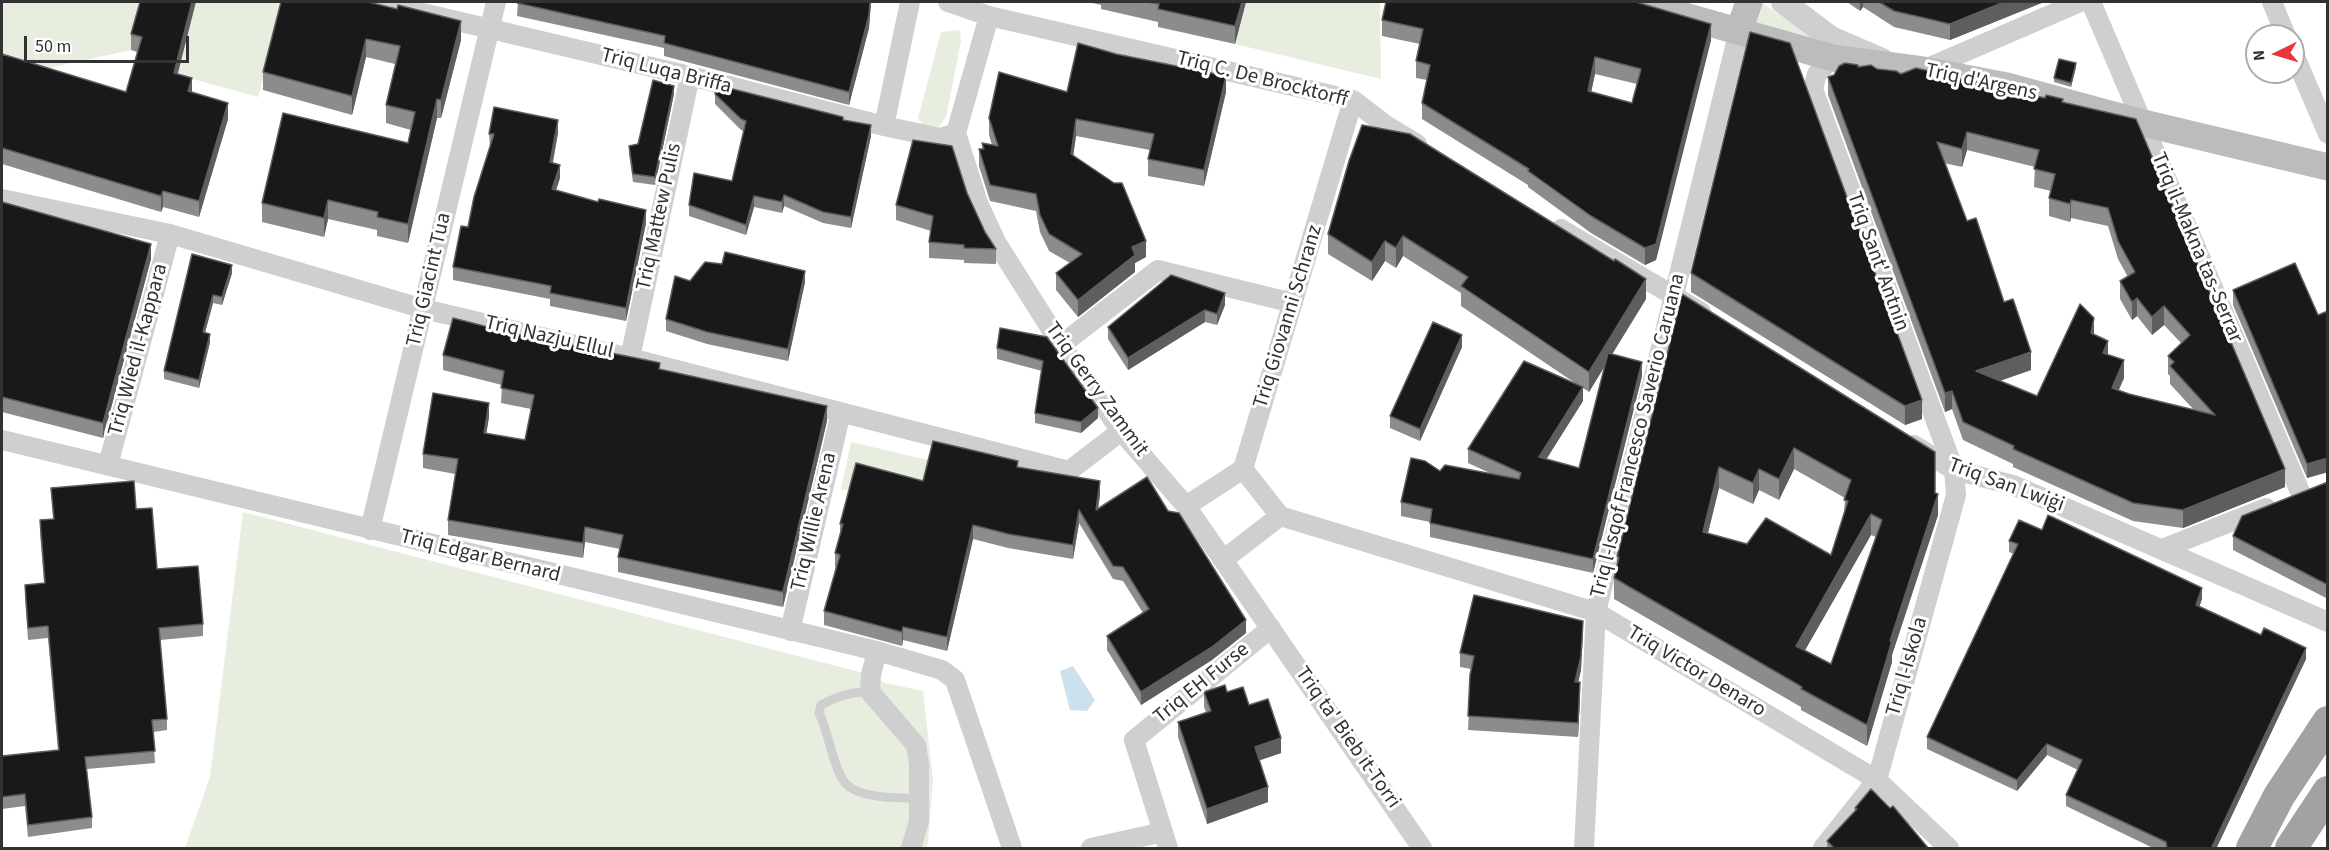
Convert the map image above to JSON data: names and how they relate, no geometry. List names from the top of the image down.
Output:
{
  "streets": {
    "main road": ["Triq d'Argens"],
    "street": [
      "Triq Luqa Briffa",
      "Triq C. De Brocktorff",
      "Triq Mattew Pulis",
      "Triq il-Makna tas-Serrar",
      "Triq Sant' Antnin",
      "Triq Giacint Tua",
      "Triq Giovanni Schranz",
      "Triq Nazju Ellul",
      "Triq Wied il-Kappara",
      "Triq Gerry Zammit",
      "Triq l-Isqof Francesco Saverio Caruana",
      "Triq San Lwiġi",
      "Triq Willie Arena",
      "Triq Edgar Bernard",
      "Triq l-Iskola",
      "Triq Victor Denaro",
      "Triq EH Furse",
      "Triq ta' Bieb it-Torri"
    ]
  },
  "crossings": [
    ["Triq Luqa Briffa", "Triq Mattew Pulis"],
    ["Triq Luqa Briffa", "Triq Giacint Tua"],
    ["Triq Luqa Briffa", "Triq Gerry Zammit"],
    ["Triq C. De Brocktorff", "Triq Giovanni Schranz"],
    ["Triq d'Argens", "Triq il-Makna tas-Serrar"],
    ["Triq d'Argens", "Triq Sant' Antnin"],
    ["Triq d'Argens", "Triq l-Isqof Francesco Saverio Caruana"],
    ["Triq Mattew Pulis", "Triq Nazju Ellul"],
    ["Triq il-Makna tas-Serrar", "Triq San Lwiġi"],
    ["Triq Sant' Antnin", "Triq San Lwiġi"],
    ["Triq Sant' Antnin", "Triq l-Iskola"],
    ["Triq Giacint Tua", "Triq Nazju Ellul"],
    ["Triq Giacint Tua", "Triq Edgar Bernard"],
    ["Triq Nazju Ellul", "Triq Wied il-Kappara"],
    ["Triq Nazju Ellul", "Triq Gerry Zammit"],
    ["Triq Nazju Ellul", "Triq Willie Arena"],
    ["Triq Wied il-Kappara", "Triq Edgar Bernard"],
    ["Triq Gerry Zammit", "Triq EH Furse"],
    ["Triq Gerry Zammit", "Triq ta' Bieb it-Torri"],
    ["Triq l-Isqof Francesco Saverio Caruana", "Triq Victor Denaro"],
    ["Triq San Lwiġi", "Triq l-Iskola"],
    ["Triq Willie Arena", "Triq Edgar Bernard"],
    ["Triq l-Iskola", "Triq Victor Denaro"],
    ["Triq EH Furse", "Triq ta' Bieb it-Torri"]
  ],
  "scale_bar": "50 m",
  "north": "left"
}
